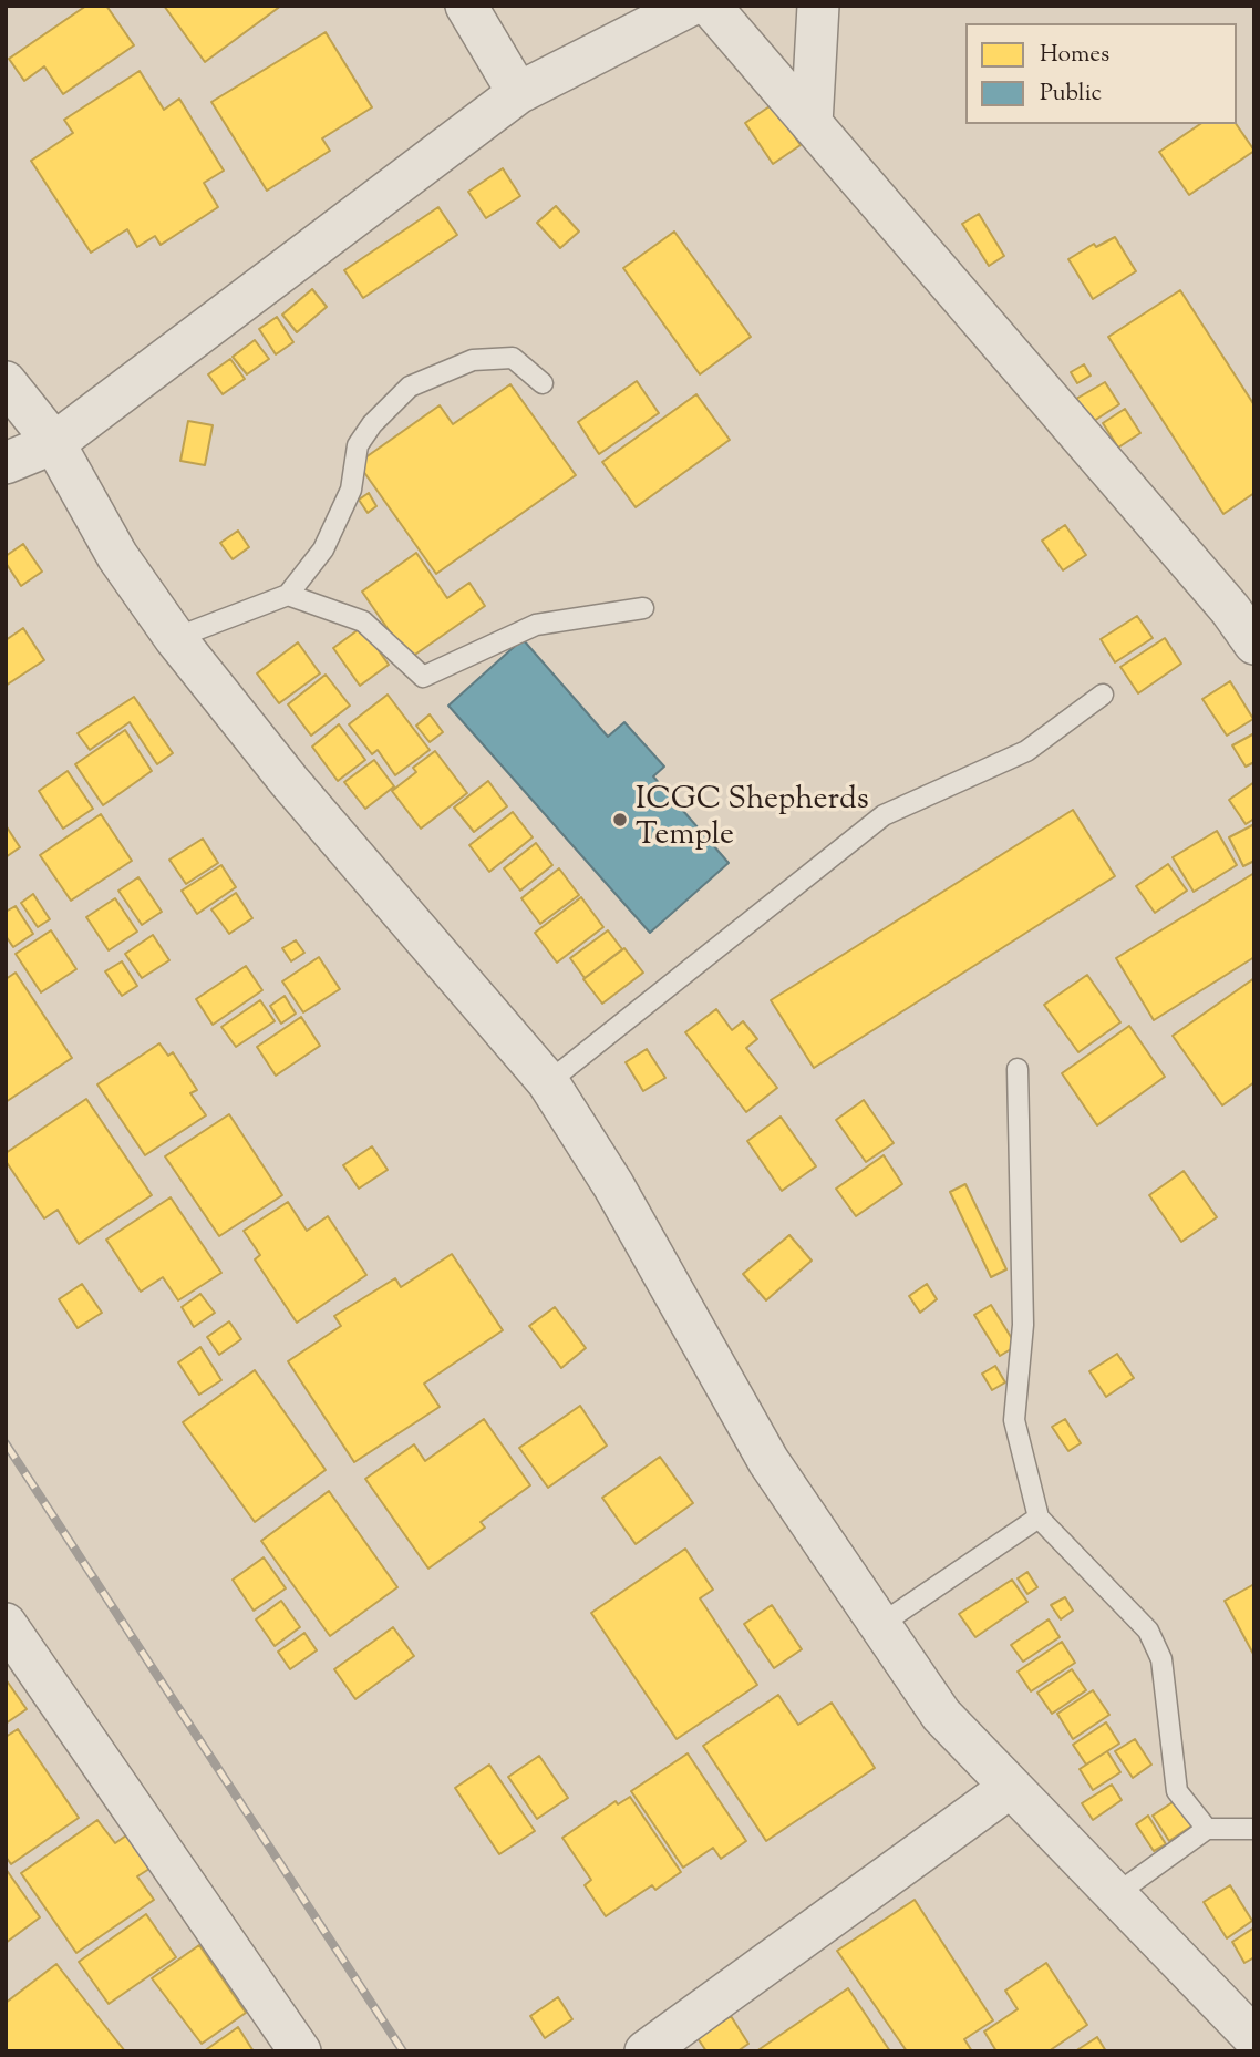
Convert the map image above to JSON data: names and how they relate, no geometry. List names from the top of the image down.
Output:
{
  "places": ["ICGC Shepherds Temple"],
  "legend": ["Homes", "Public"]
}
